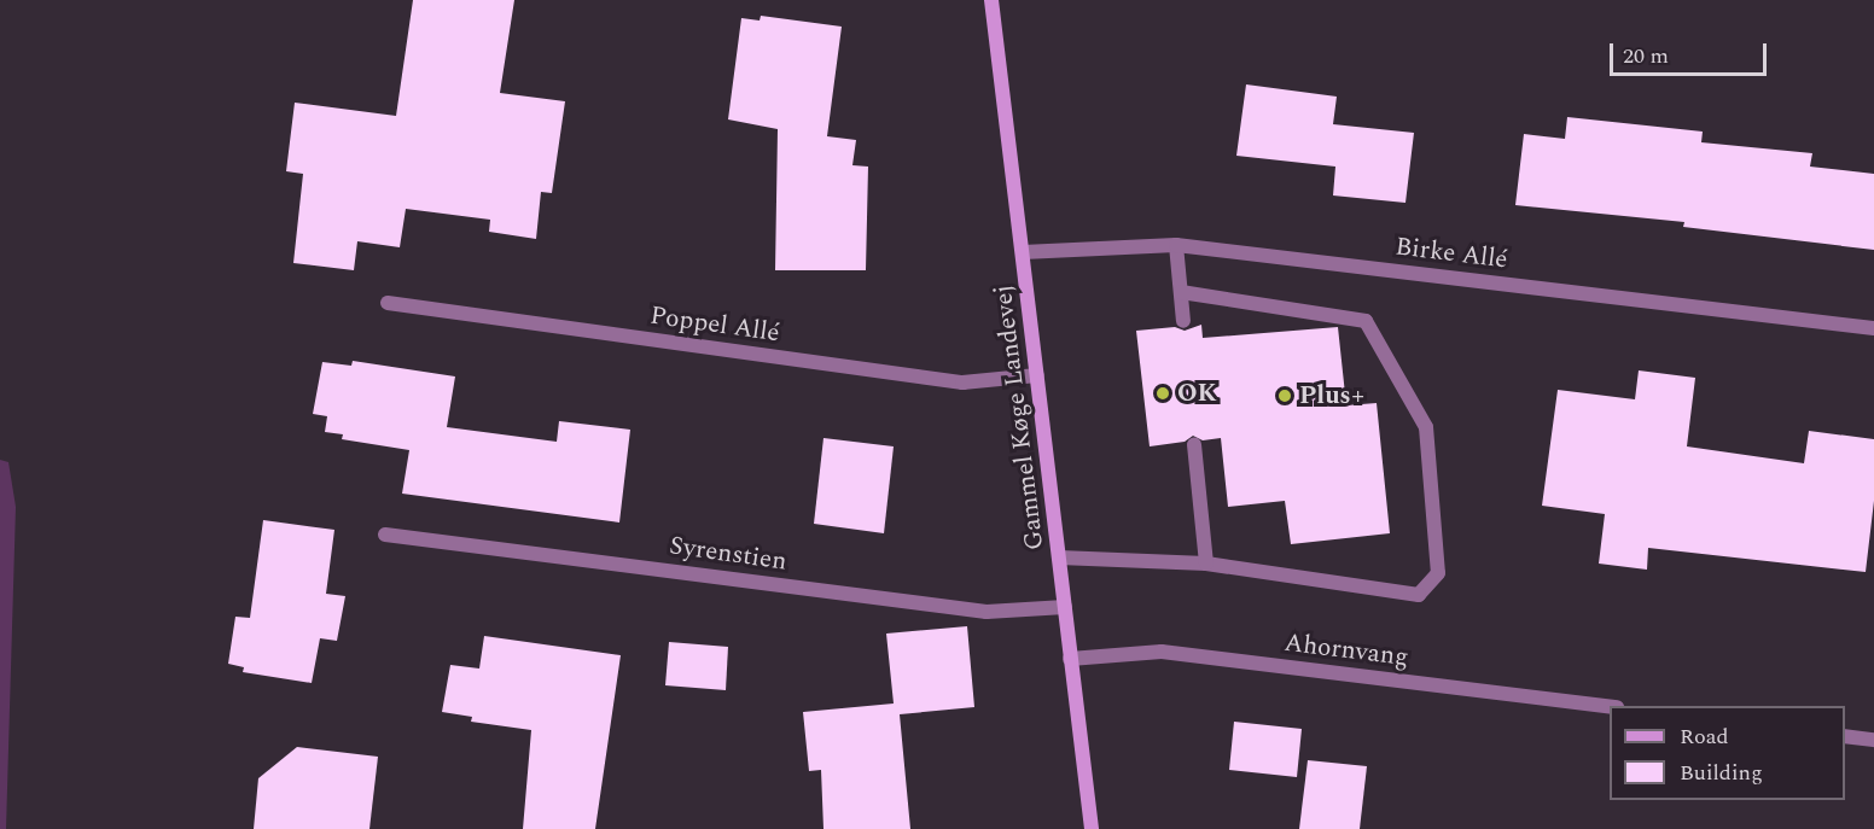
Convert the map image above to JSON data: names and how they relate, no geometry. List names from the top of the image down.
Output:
{
  "streets": {
    "main road": ["Gammel Køge Landevej"],
    "street": [
      "Birke Allé",
      "Poppel Allé",
      "Syrenstien",
      "Ahornvang"
    ]
  },
  "crossings": [
    ["Birke Allé", "Gammel Køge Landevej"],
    ["Poppel Allé", "Gammel Køge Landevej"],
    ["Gammel Køge Landevej", "Syrenstien"],
    ["Gammel Køge Landevej", "Ahornvang"]
  ],
  "places": ["OK", "Plus+"],
  "legend": ["Road", "Building"],
  "scale_bar": "20 m"
}
